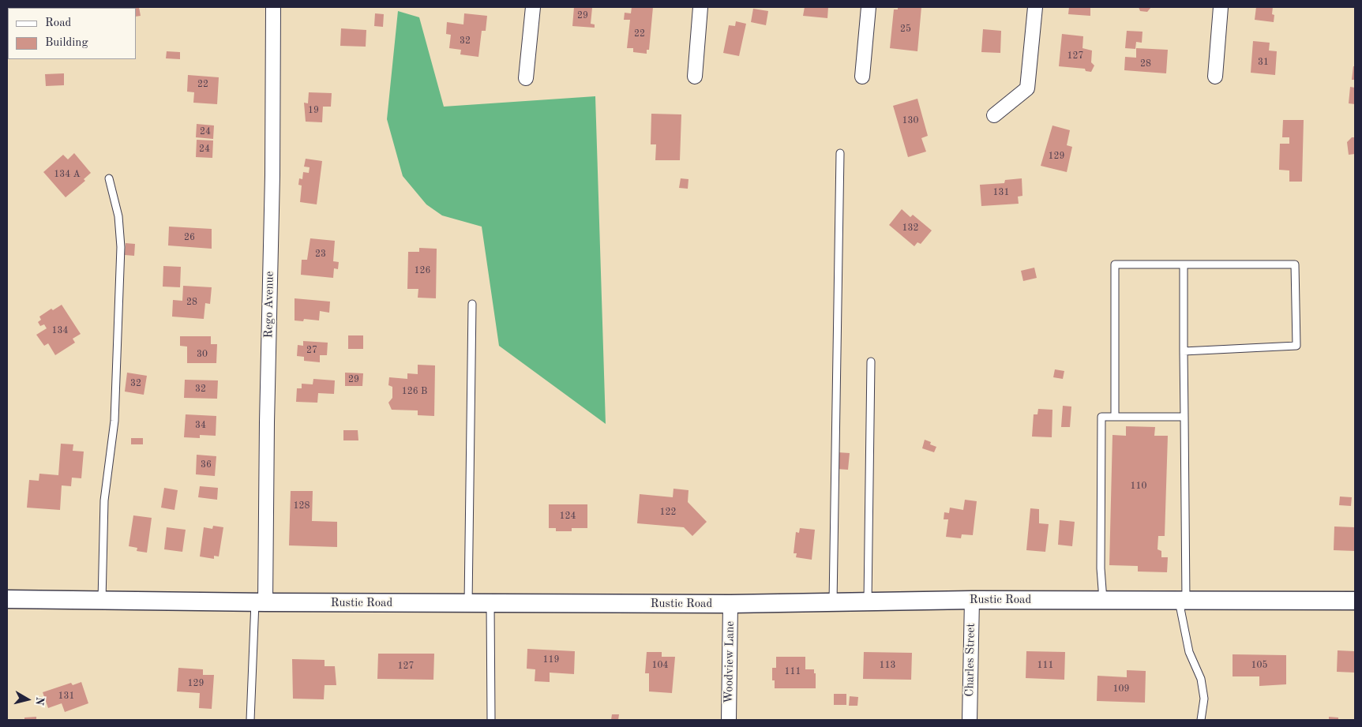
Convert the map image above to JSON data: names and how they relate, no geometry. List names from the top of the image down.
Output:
{
  "streets": {
    "street": [
      "Rego Avenue",
      "Rustic Road",
      "Charles Street",
      "Woodview Lane"
    ]
  },
  "crossings": [
    ["Rego Avenue", "Rustic Road"],
    ["Rustic Road", "Charles Street"],
    ["Rustic Road", "Woodview Lane"]
  ],
  "house_numbers": [
    "29",
    "25",
    "22",
    "32",
    "127",
    "31",
    "28",
    "22",
    "19",
    "130",
    "24",
    "24",
    "129",
    "134 A",
    "131",
    "132",
    "26",
    "23",
    "126",
    "28",
    "134",
    "27",
    "30",
    "29",
    "32",
    "32",
    "126 B",
    "34",
    "36",
    "110",
    "128",
    "122",
    "124",
    "119",
    "104",
    "113",
    "111",
    "105",
    "127",
    "111",
    "129",
    "109",
    "131"
  ],
  "legend": ["Road", "Building"],
  "north": "right"
}
